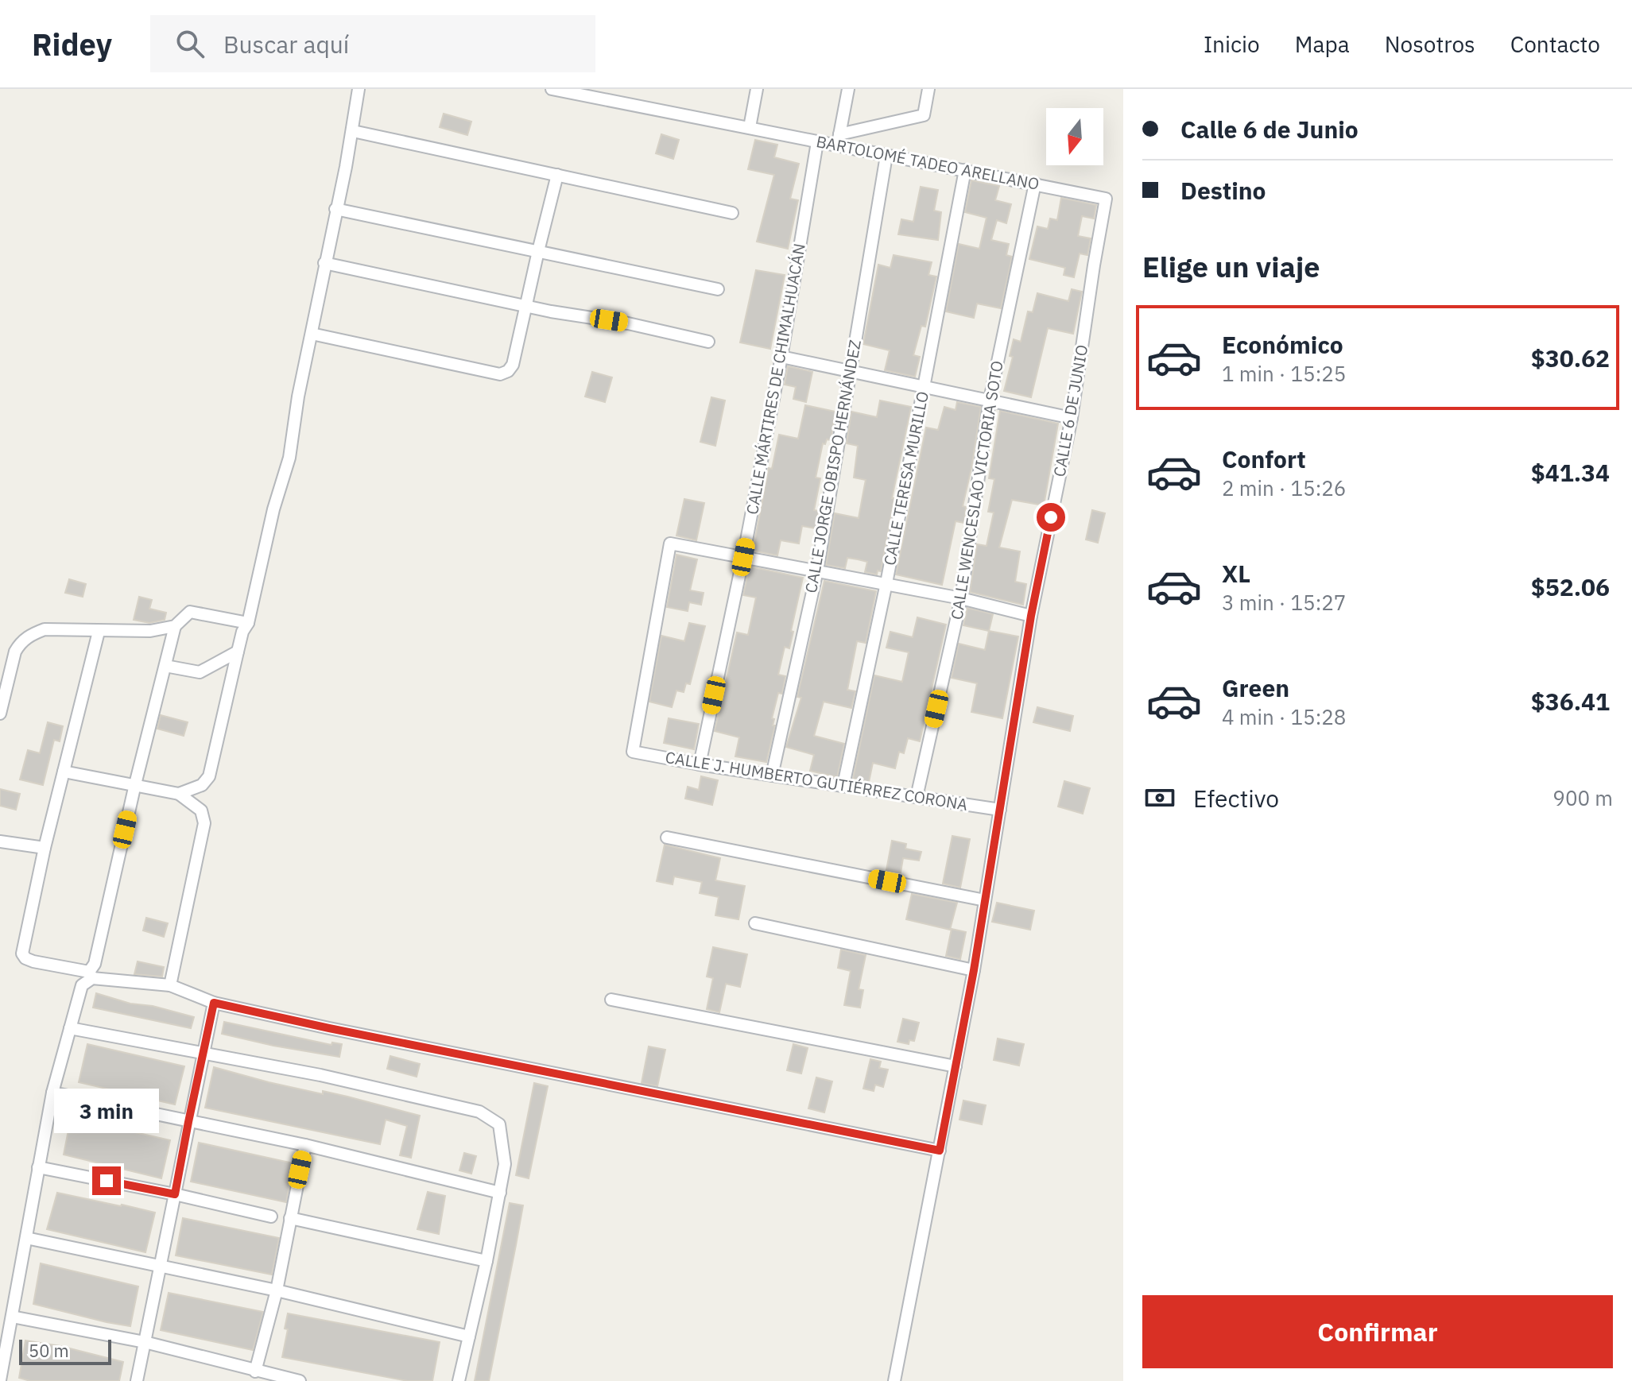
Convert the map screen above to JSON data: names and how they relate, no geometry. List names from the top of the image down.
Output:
{
  "streets": {
    "street": [
      "BARTOLOMÉ TADEO ARELLANO",
      "CALLE MÁRTIRES DE CHIMALHUACÁN",
      "CALLE 6 DE JUNIO",
      "CALLE JORGE OBISPO HERNÁNDEZ",
      "CALLE TERESA MURILLO",
      "CALLE WENCESLAO VICTORIA SOTO",
      "CALLE J. HUMBERTO GUTIÉRREZ CORONA"
    ]
  },
  "crossings": [
    ["BARTOLOMÉ TADEO ARELLANO", "CALLE MÁRTIRES DE CHIMALHUACÁN"],
    ["BARTOLOMÉ TADEO ARELLANO", "CALLE 6 DE JUNIO"],
    ["BARTOLOMÉ TADEO ARELLANO", "CALLE JORGE OBISPO HERNÁNDEZ"],
    ["BARTOLOMÉ TADEO ARELLANO", "CALLE TERESA MURILLO"],
    ["BARTOLOMÉ TADEO ARELLANO", "CALLE WENCESLAO VICTORIA SOTO"],
    ["CALLE MÁRTIRES DE CHIMALHUACÁN", "CALLE J. HUMBERTO GUTIÉRREZ CORONA"],
    ["CALLE 6 DE JUNIO", "CALLE J. HUMBERTO GUTIÉRREZ CORONA"],
    ["CALLE JORGE OBISPO HERNÁNDEZ", "CALLE J. HUMBERTO GUTIÉRREZ CORONA"],
    ["CALLE TERESA MURILLO", "CALLE J. HUMBERTO GUTIÉRREZ CORONA"],
    ["CALLE WENCESLAO VICTORIA SOTO", "CALLE J. HUMBERTO GUTIÉRREZ CORONA"]
  ],
  "scale_bar": "50 m",
  "north": "bottom",
  "page": {
    "header": "Ridey",
    "search": "Buscar aquí",
    "nav": [
      "Inicio",
      "Mapa",
      "Nosotros",
      "Contacto"
    ],
    "banner": ["Calle 6 de Junio", "Destino"],
    "heading": "Elige un viaje",
    "list": [
      {
        "name": "Económico",
        "note": "1 min · 15:25",
        "value": "$30.62"
      },
      {
        "name": "Confort",
        "note": "2 min · 15:26",
        "value": "$41.34"
      },
      {
        "name": "XL",
        "note": "3 min · 15:27",
        "value": "$52.06"
      },
      {
        "name": "Green",
        "note": "4 min · 15:28",
        "value": "$36.41"
      }
    ],
    "pay": ["Efectivo", "900 m"],
    "bubble": "3 min",
    "buttons": "Confirmar",
    "scale": "50 m"
  }
}
